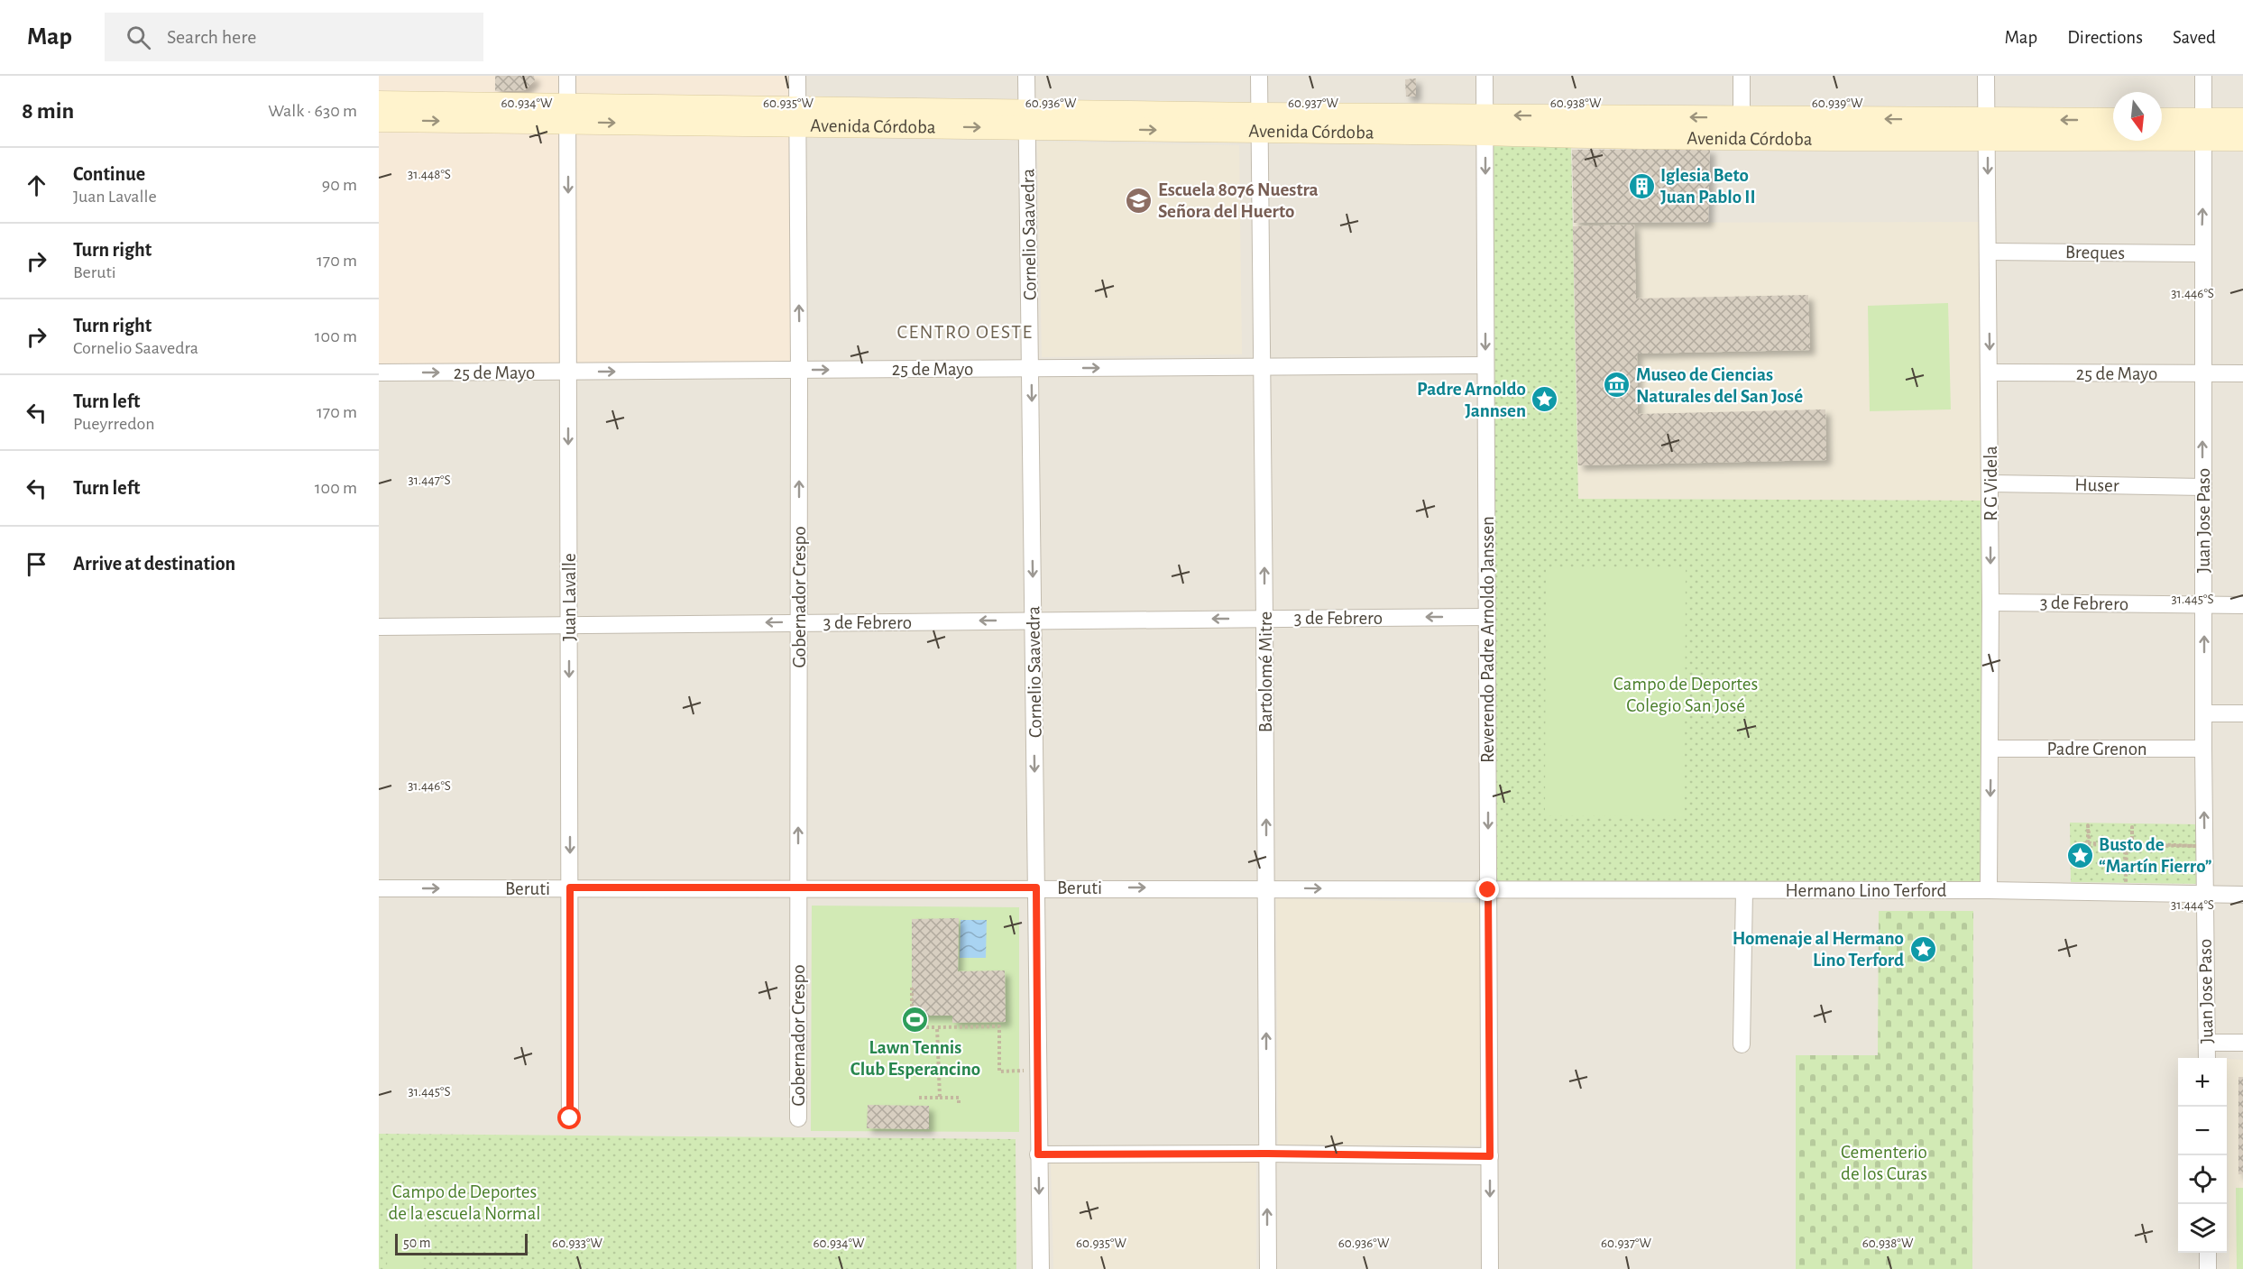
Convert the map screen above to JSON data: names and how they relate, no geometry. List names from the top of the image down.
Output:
{
  "streets": {
    "main road": ["Avenida Córdoba"],
    "street": [
      "Cornelio Saavedra",
      "Breques",
      "25 de Mayo",
      "R G Videla",
      "Huser",
      "Juan Jose Paso",
      "Juan Lavalle",
      "Gobernador Crespo",
      "3 de Febrero",
      "Reverendo Padre Arnoldo Janssen",
      "Bartolomé Mitre",
      "Padre Grenon",
      "Beruti",
      "Hermano Lino Terford"
    ]
  },
  "crossings": [
    ["Avenida Córdoba", "Cornelio Saavedra"],
    ["Avenida Córdoba", "R G Videla"],
    ["Avenida Córdoba", "Juan Jose Paso"],
    ["Avenida Córdoba", "Juan Lavalle"],
    ["Avenida Córdoba", "Gobernador Crespo"],
    ["Avenida Córdoba", "Reverendo Padre Arnoldo Janssen"],
    ["Avenida Córdoba", "Bartolomé Mitre"],
    ["Cornelio Saavedra", "25 de Mayo"],
    ["Cornelio Saavedra", "3 de Febrero"],
    ["Cornelio Saavedra", "Beruti"],
    ["Breques", "R G Videla"],
    ["Breques", "Juan Jose Paso"],
    ["25 de Mayo", "R G Videla"],
    ["25 de Mayo", "Juan Jose Paso"],
    ["25 de Mayo", "Juan Lavalle"],
    ["25 de Mayo", "Gobernador Crespo"],
    ["25 de Mayo", "Reverendo Padre Arnoldo Janssen"],
    ["25 de Mayo", "Bartolomé Mitre"],
    ["R G Videla", "Huser"],
    ["R G Videla", "3 de Febrero"],
    ["R G Videla", "Padre Grenon"],
    ["R G Videla", "Hermano Lino Terford"],
    ["Huser", "Juan Jose Paso"],
    ["Juan Jose Paso", "3 de Febrero"],
    ["Juan Jose Paso", "Padre Grenon"],
    ["Juan Jose Paso", "Hermano Lino Terford"],
    ["Juan Lavalle", "3 de Febrero"],
    ["Juan Lavalle", "Beruti"],
    ["Gobernador Crespo", "3 de Febrero"],
    ["Gobernador Crespo", "Beruti"],
    ["3 de Febrero", "Reverendo Padre Arnoldo Janssen"],
    ["3 de Febrero", "Bartolomé Mitre"],
    ["Reverendo Padre Arnoldo Janssen", "Beruti"],
    ["Reverendo Padre Arnoldo Janssen", "Hermano Lino Terford"],
    ["Bartolomé Mitre", "Beruti"],
    ["Beruti", "Hermano Lino Terford"]
  ],
  "one_way": [
    "Cornelio Saavedra",
    "25 de Mayo",
    "R G Videla",
    "Juan Jose Paso",
    "Juan Lavalle",
    "Gobernador Crespo",
    "3 de Febrero",
    "Reverendo Padre Arnoldo Janssen",
    "Bartolomé Mitre",
    "Beruti"
  ],
  "districts": ["CENTRO OESTE"],
  "parks": ["Campo de Deportes Colegio San José", "Cementerio de los Curas", "Campo de Deportes de la escuela Normal"],
  "places": {
    "building": ["Iglesia Beto Juan Pablo II"],
    "school or university": ["Escuela 8076 Nuestra Señora del Huerto"],
    "museum": ["Museo de Ciencias Naturales del San José"],
    "place": ["Padre Arnoldo Jannsen", "Busto de “Martín Fierro”", "Homenaje al Hermano Lino Terford"],
    "sports": ["Lawn Tennis Club Esperancino"]
  },
  "scale_bar": "50 m",
  "north": "bottom",
  "page": {
    "header": "Map",
    "search": "Search here",
    "nav": ["Map", "Directions", "Saved"],
    "heading": ["8 min", "Walk · 630 m"],
    "list": [
      ["Continue", "Juan Lavalle", "90 m"],
      ["Turn right", "Beruti", "170 m"],
      ["Turn right", "Cornelio Saavedra", "100 m"],
      ["Turn left", "Pueyrredon", "170 m"],
      ["Turn left", "100 m"],
      "Arrive at destination"
    ],
    "map_buttons": ["+", "−"],
    "scale": "50 m"
  },
  "coordinates": [
    "60.934°W",
    "60.935°W",
    "60.936°W",
    "60.937°W",
    "60.938°W",
    "60.939°W",
    "31.448°S",
    "31.446°S",
    "31.447°S",
    "31.445°S",
    "31.444°S",
    "60.933°W"
  ]
}
